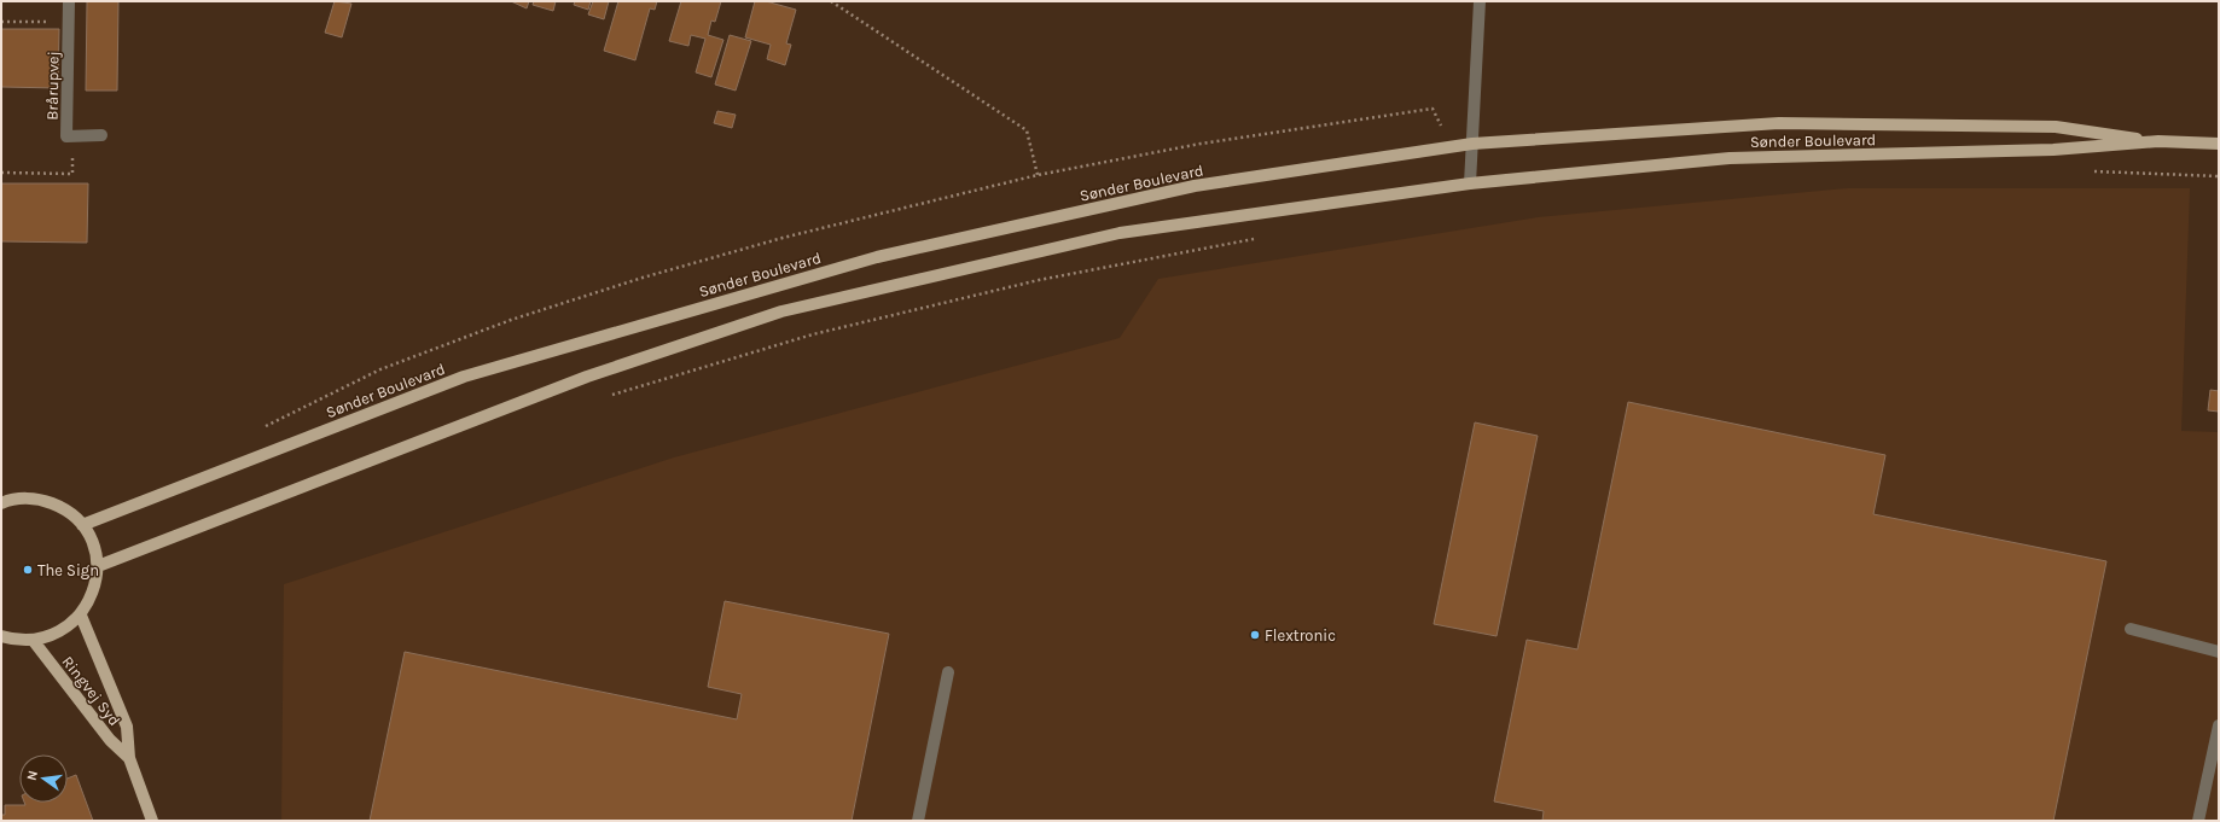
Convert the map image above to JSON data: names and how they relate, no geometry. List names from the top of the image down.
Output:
{
  "streets": {
    "main road": ["Sønder Boulevard", "Ringvej Syd"],
    "street": ["Brårupvej"]
  },
  "places": ["The Sign", "Flextronic"],
  "north": "left"
}
